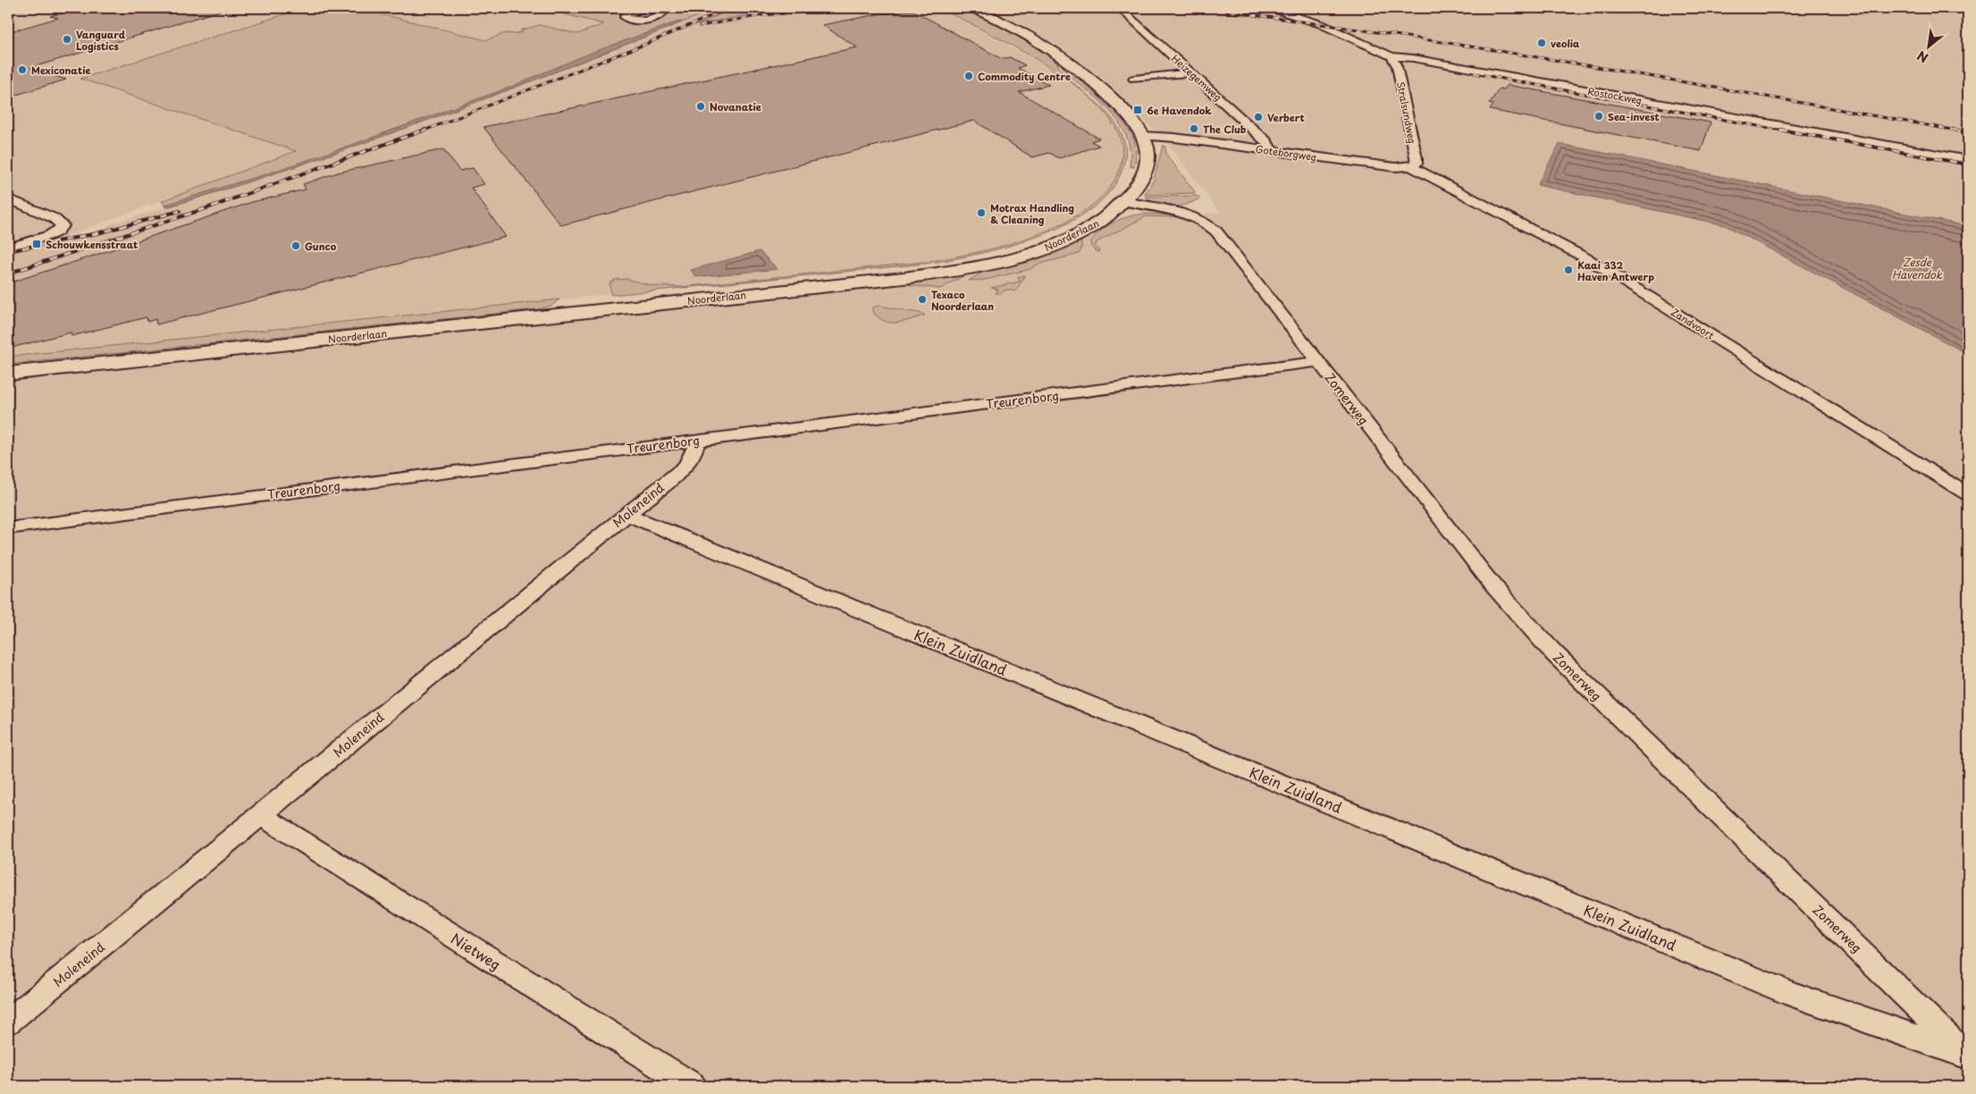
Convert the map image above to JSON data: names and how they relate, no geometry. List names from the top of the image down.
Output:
{
  "streets": {
    "main road": ["Noorderlaan"],
    "street": [
      "Heizegemweg",
      "Rostockweg",
      "Stralsundweg",
      "Goteborgweg",
      "Zandvoort",
      "Zomerweg",
      "Treurenborg",
      "Moleneind",
      "Klein Zuidland",
      "Nietweg"
    ]
  },
  "crossings": [
    ["Heizegemweg", "Goteborgweg"],
    ["Rostockweg", "Stralsundweg"],
    ["Stralsundweg", "Goteborgweg"],
    ["Stralsundweg", "Zandvoort"],
    ["Goteborgweg", "Noorderlaan"],
    ["Goteborgweg", "Zandvoort"],
    ["Noorderlaan", "Zomerweg"],
    ["Zomerweg", "Treurenborg"],
    ["Zomerweg", "Klein Zuidland"],
    ["Treurenborg", "Moleneind"],
    ["Moleneind", "Klein Zuidland"],
    ["Moleneind", "Nietweg"]
  ],
  "water": ["Zesde Havendok"],
  "places": {
    "other": [
      "Vanguard Logistics",
      "veolia",
      "Mexiconatie",
      "Commodity Centre",
      "Novanatie",
      "Sea-invest",
      "Verbert",
      "The Club",
      "Motrax Handling & Cleaning",
      "Gunco",
      "Kaai 332 Haven Antwerp",
      "Texaco Noorderlaan"
    ],
    "transit": ["6e Havendok", "Schouwkensstraat"]
  },
  "north": "bottom left"
}
